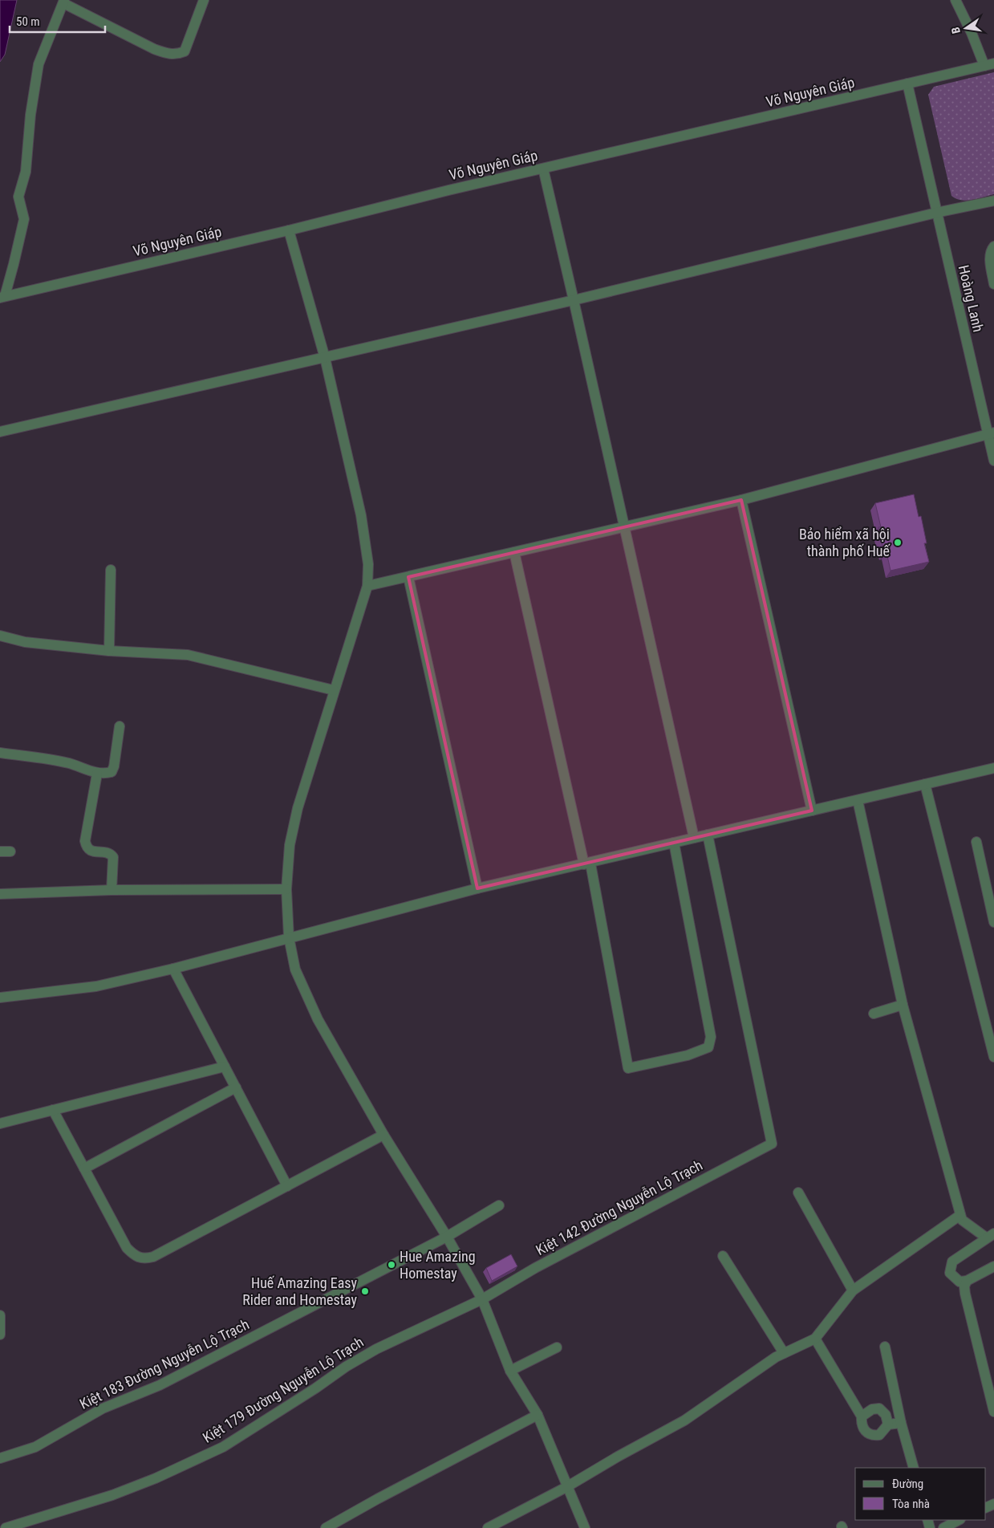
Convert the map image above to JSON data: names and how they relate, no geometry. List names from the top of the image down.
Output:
{
  "streets": {
    "street": [
      "Võ Nguyên Giáp",
      "Hoàng Lanh",
      "Kiệt 142 Đường Nguyễn Lộ Trạch",
      "Kiệt 183 Đường Nguyễn Lộ Trạch",
      "Kiệt 179 Đường Nguyễn Lộ Trạch"
    ]
  },
  "crossings": [
    ["Võ Nguyên Giáp", "Hoàng Lanh"],
    ["Kiệt 142 Đường Nguyễn Lộ Trạch", "Kiệt 179 Đường Nguyễn Lộ Trạch"]
  ],
  "places": ["Bảo hiểm xã hội thành phố Huế", "Hue Amazing Homestay", "Huế Amazing Easy Rider and Homestay"],
  "legend": ["Đường", "Tòa nhà"],
  "scale_bar": "50 m",
  "north": "left"
}
